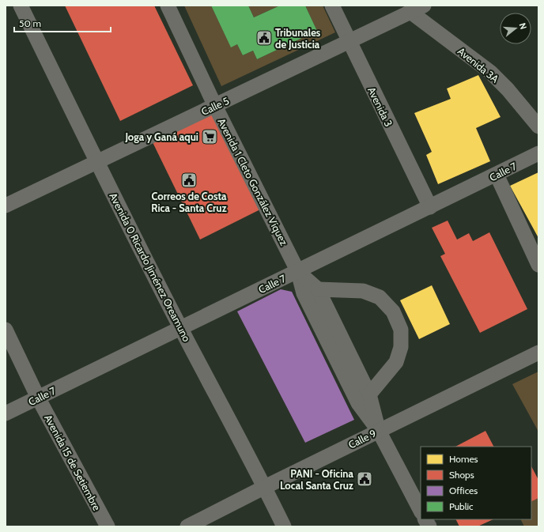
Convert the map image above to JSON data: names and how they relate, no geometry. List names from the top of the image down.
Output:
{
  "streets": {
    "street": [
      "Avenida 3A",
      "Calle 5",
      "Avenida 3",
      "Calle 7",
      "Avenida 1 Cleto González Víquez",
      "Avenida 0 Ricardo Jiménez Oreamuno",
      "Calle 9",
      "Avenida 15 de Setiembre"
    ]
  },
  "crossings": [
    ["Avenida 3A", "Calle 5"],
    ["Calle 5", "Avenida 3"],
    ["Calle 5", "Avenida 1 Cleto González Víquez"],
    ["Calle 5", "Avenida 0 Ricardo Jiménez Oreamuno"],
    ["Avenida 3", "Calle 7"],
    ["Calle 7", "Avenida 1 Cleto González Víquez"],
    ["Calle 7", "Avenida 0 Ricardo Jiménez Oreamuno"],
    ["Calle 7", "Avenida 15 de Setiembre"],
    ["Avenida 1 Cleto González Víquez", "Calle 9"],
    ["Avenida 0 Ricardo Jiménez Oreamuno", "Calle 9"]
  ],
  "places": {
    "public building": ["Tribunales de Justicia", "Correos de Costa Rica - Santa Cruz", "PANI - Oficina Local Santa Cruz"],
    "supermarket": ["Joga y Ganá aqui"]
  },
  "legend": [
    "Homes",
    "Shops",
    "Offices",
    "Public"
  ],
  "scale_bar": "50 m",
  "north": "right"
}
